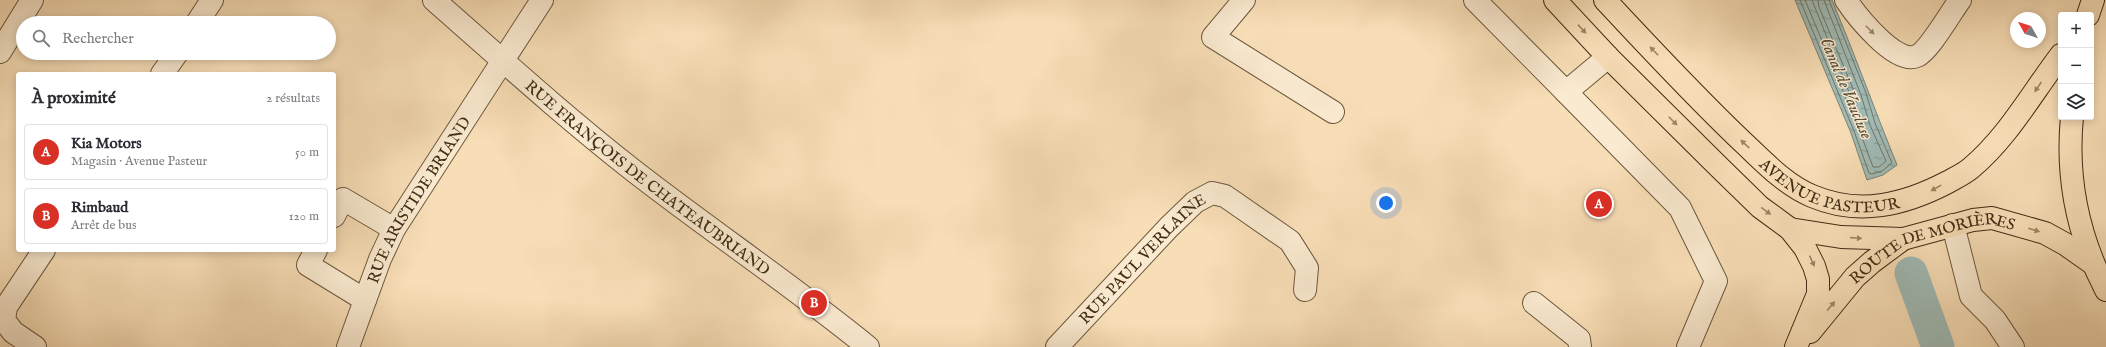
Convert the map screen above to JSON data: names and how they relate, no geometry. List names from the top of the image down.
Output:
{
  "streets": {
    "main road": ["AVENUE PASTEUR", "ROUTE DE MORIÈRES"],
    "street": ["RUE FRANÇOIS DE CHATEAUBRIAND", "RUE ARISTIDE BRIAND", "RUE PAUL VERLAINE"]
  },
  "crossings": [
    ["RUE FRANÇOIS DE CHATEAUBRIAND", "RUE ARISTIDE BRIAND"]
  ],
  "water": ["Canal de Vaucluse"],
  "north": "top left",
  "page": {
    "map_buttons": ["+", "−"],
    "search": "Rechercher",
    "heading": ["À proximité", "2 résultats"],
    "list": [
      {
        "mark": "A",
        "name": "Kia Motors",
        "note": "Magasin · Avenue Pasteur",
        "value": "50 m"
      },
      {
        "mark": "B",
        "name": "Rimbaud",
        "note": "Arrêt de bus",
        "value": "120 m"
      }
    ],
    "pins": ["A", "B"]
  }
}
